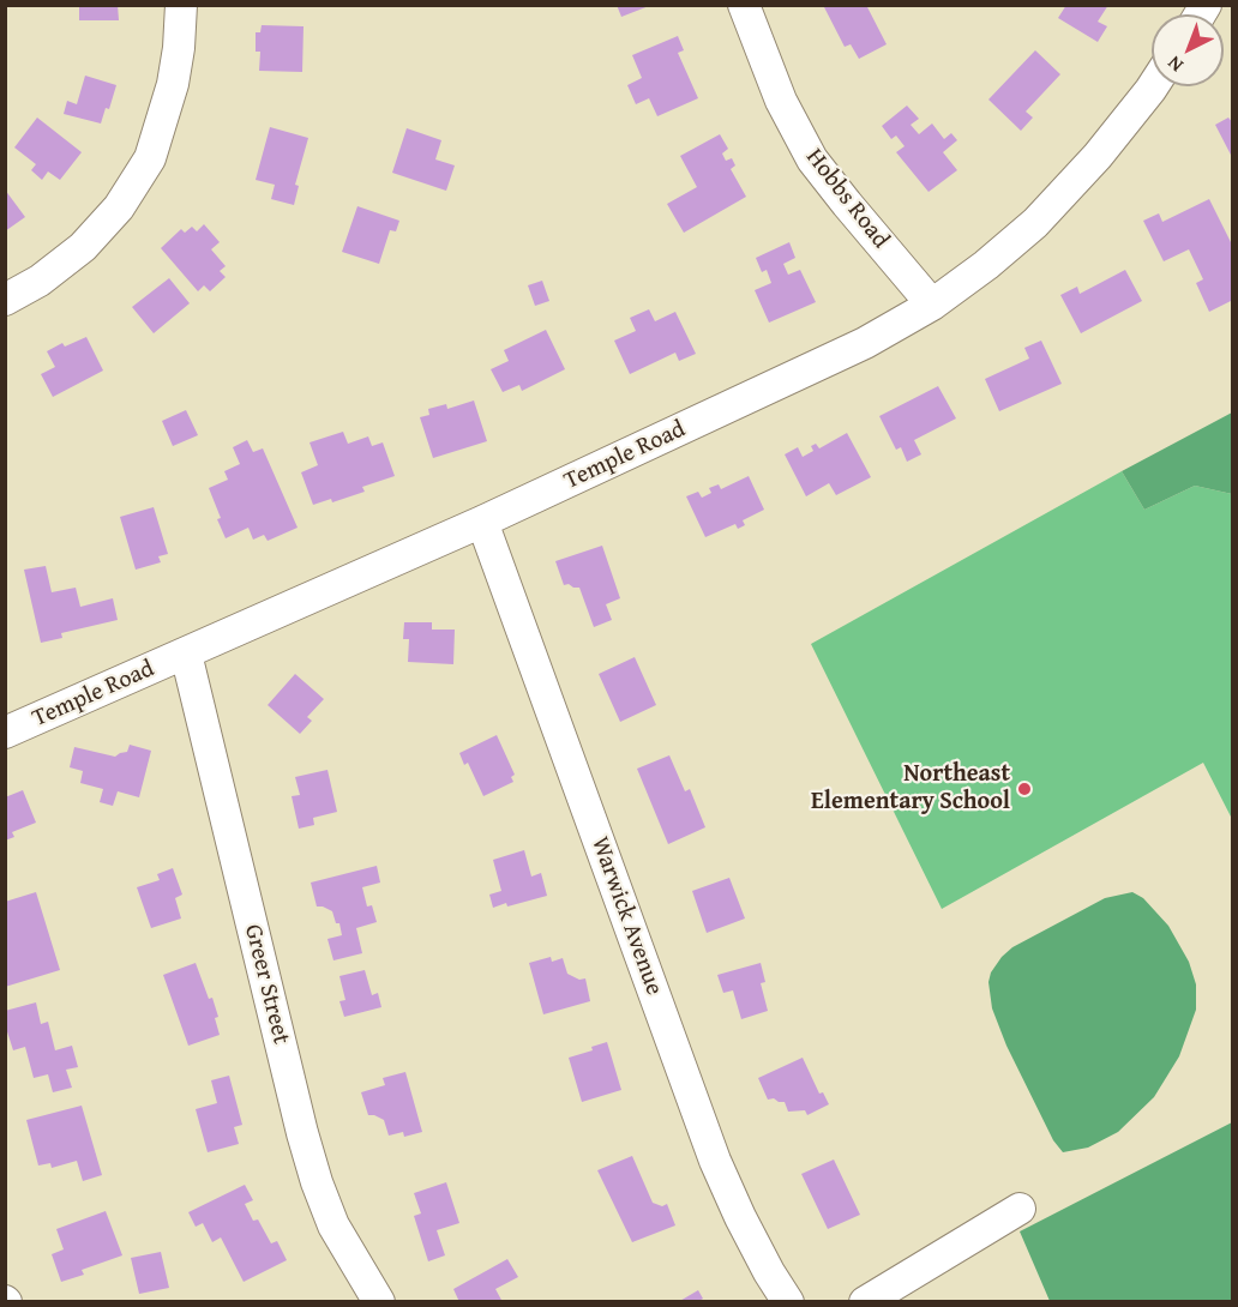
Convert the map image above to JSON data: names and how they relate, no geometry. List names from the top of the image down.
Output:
{
  "streets": {
    "street": [
      "Hobbs Road",
      "Temple Road",
      "Warwick Avenue",
      "Greer Street"
    ]
  },
  "crossings": [
    ["Hobbs Road", "Temple Road"],
    ["Temple Road", "Warwick Avenue"],
    ["Temple Road", "Greer Street"]
  ],
  "places": ["Northeast Elementary School"],
  "north": "bottom left"
}
